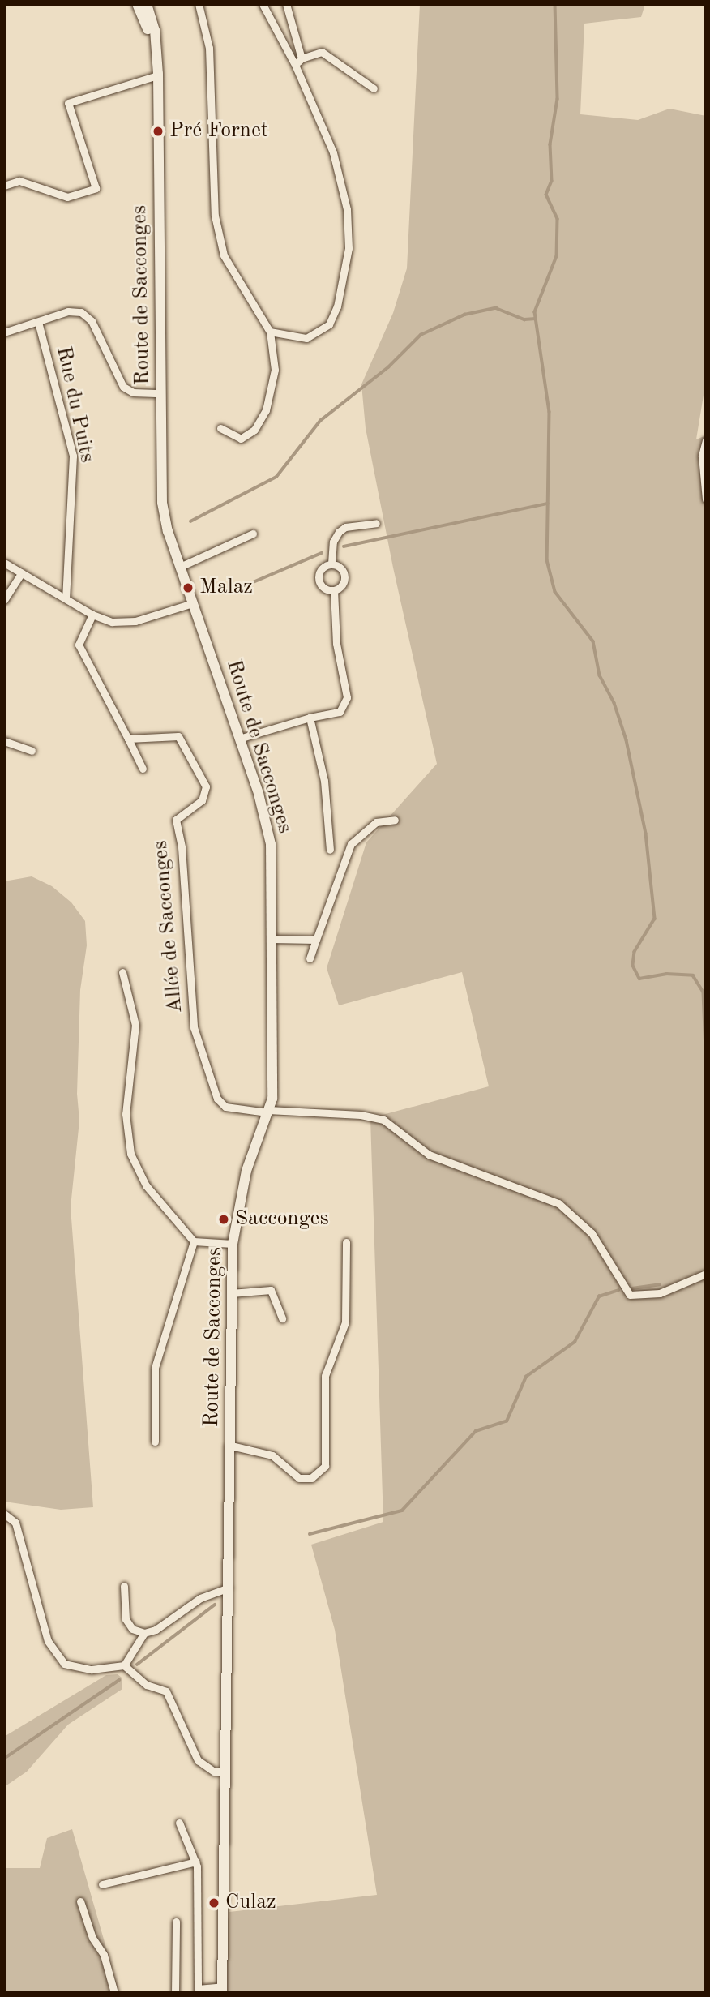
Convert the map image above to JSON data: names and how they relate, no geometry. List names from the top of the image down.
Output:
{
  "streets": {
    "street": ["Route de Sacconges", "Rue du Puits", "Allée de Sacconges"]
  },
  "crossings": [
    ["Route de Sacconges", "Allée de Sacconges"]
  ],
  "places": [
    "Pré Fornet",
    "Malaz",
    "Sacconges",
    "Culaz"
  ]
}
